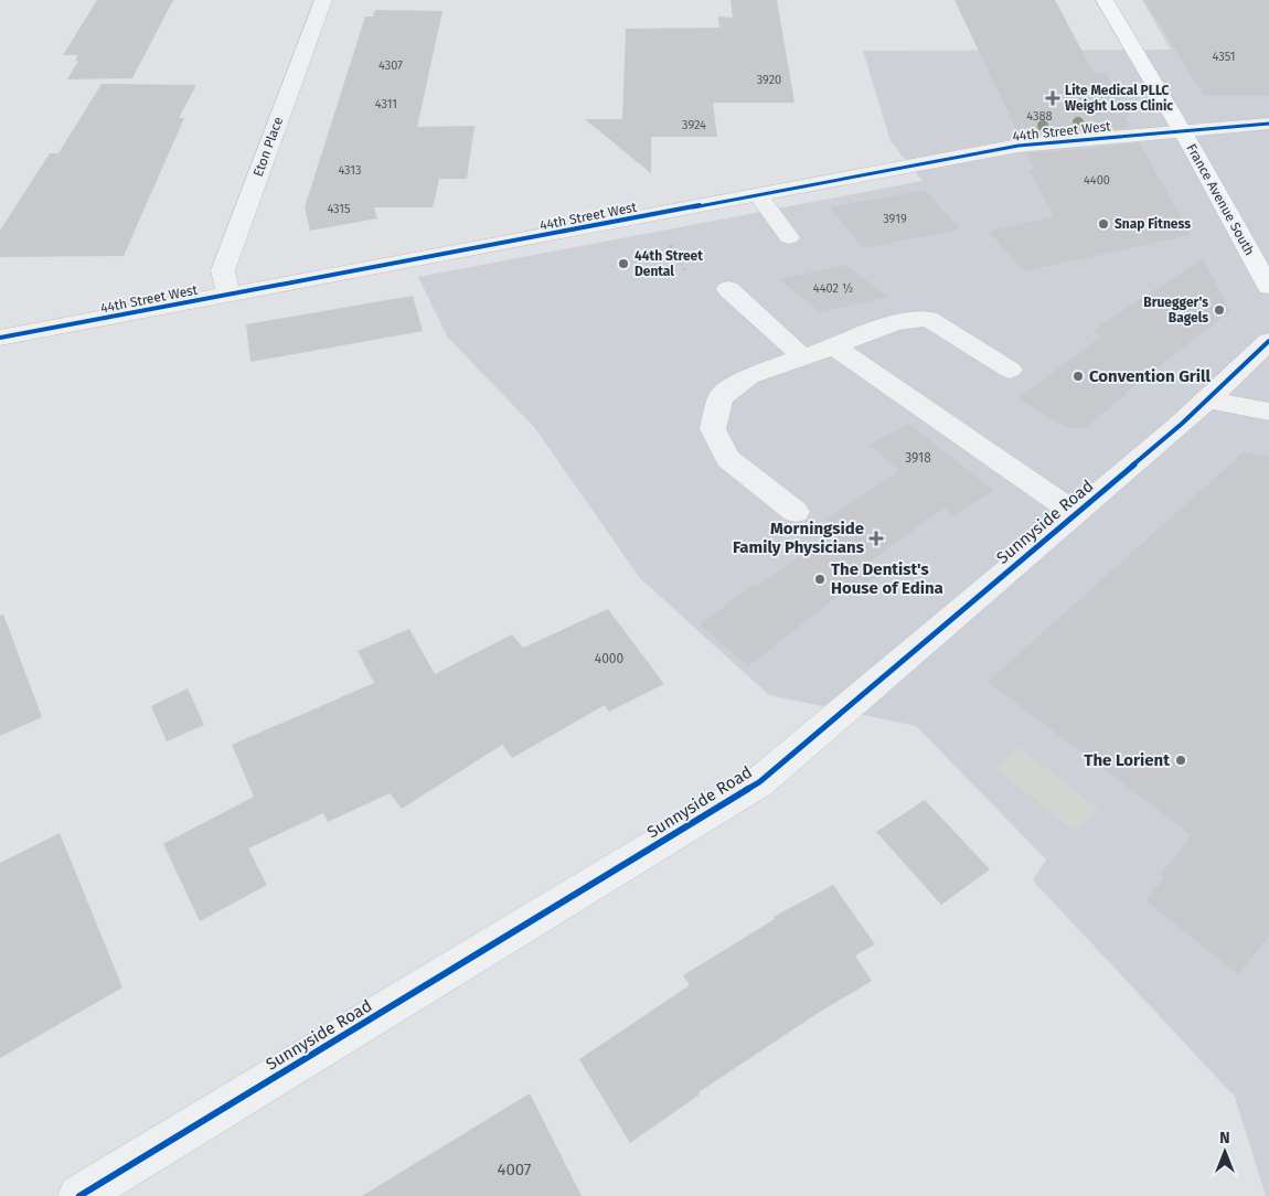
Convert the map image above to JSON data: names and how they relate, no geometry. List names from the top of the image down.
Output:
{
  "streets": {
    "main road": ["France Avenue South"],
    "street": ["44th Street West", "Eton Place", "Sunnyside Road"]
  },
  "crossings": [
    ["44th Street West", "Eton Place"],
    ["44th Street West", "France Avenue South"]
  ],
  "places": {
    "health": ["Lite Medical PLLC Weight Loss Clinic", "Morningside Family Physicians"],
    "other": [
      "Snap Fitness",
      "44th Street Dental",
      "Bruegger's Bagels",
      "Convention Grill",
      "The Dentist's House of Edina",
      "The Lorient"
    ]
  },
  "house_numbers": [
    "4351",
    "4307",
    "3920",
    "4311",
    "4388",
    "3924",
    "4313",
    "4400",
    "4315",
    "3919",
    "4402 ½",
    "3918",
    "4000",
    "4007"
  ],
  "north": "top"
}
